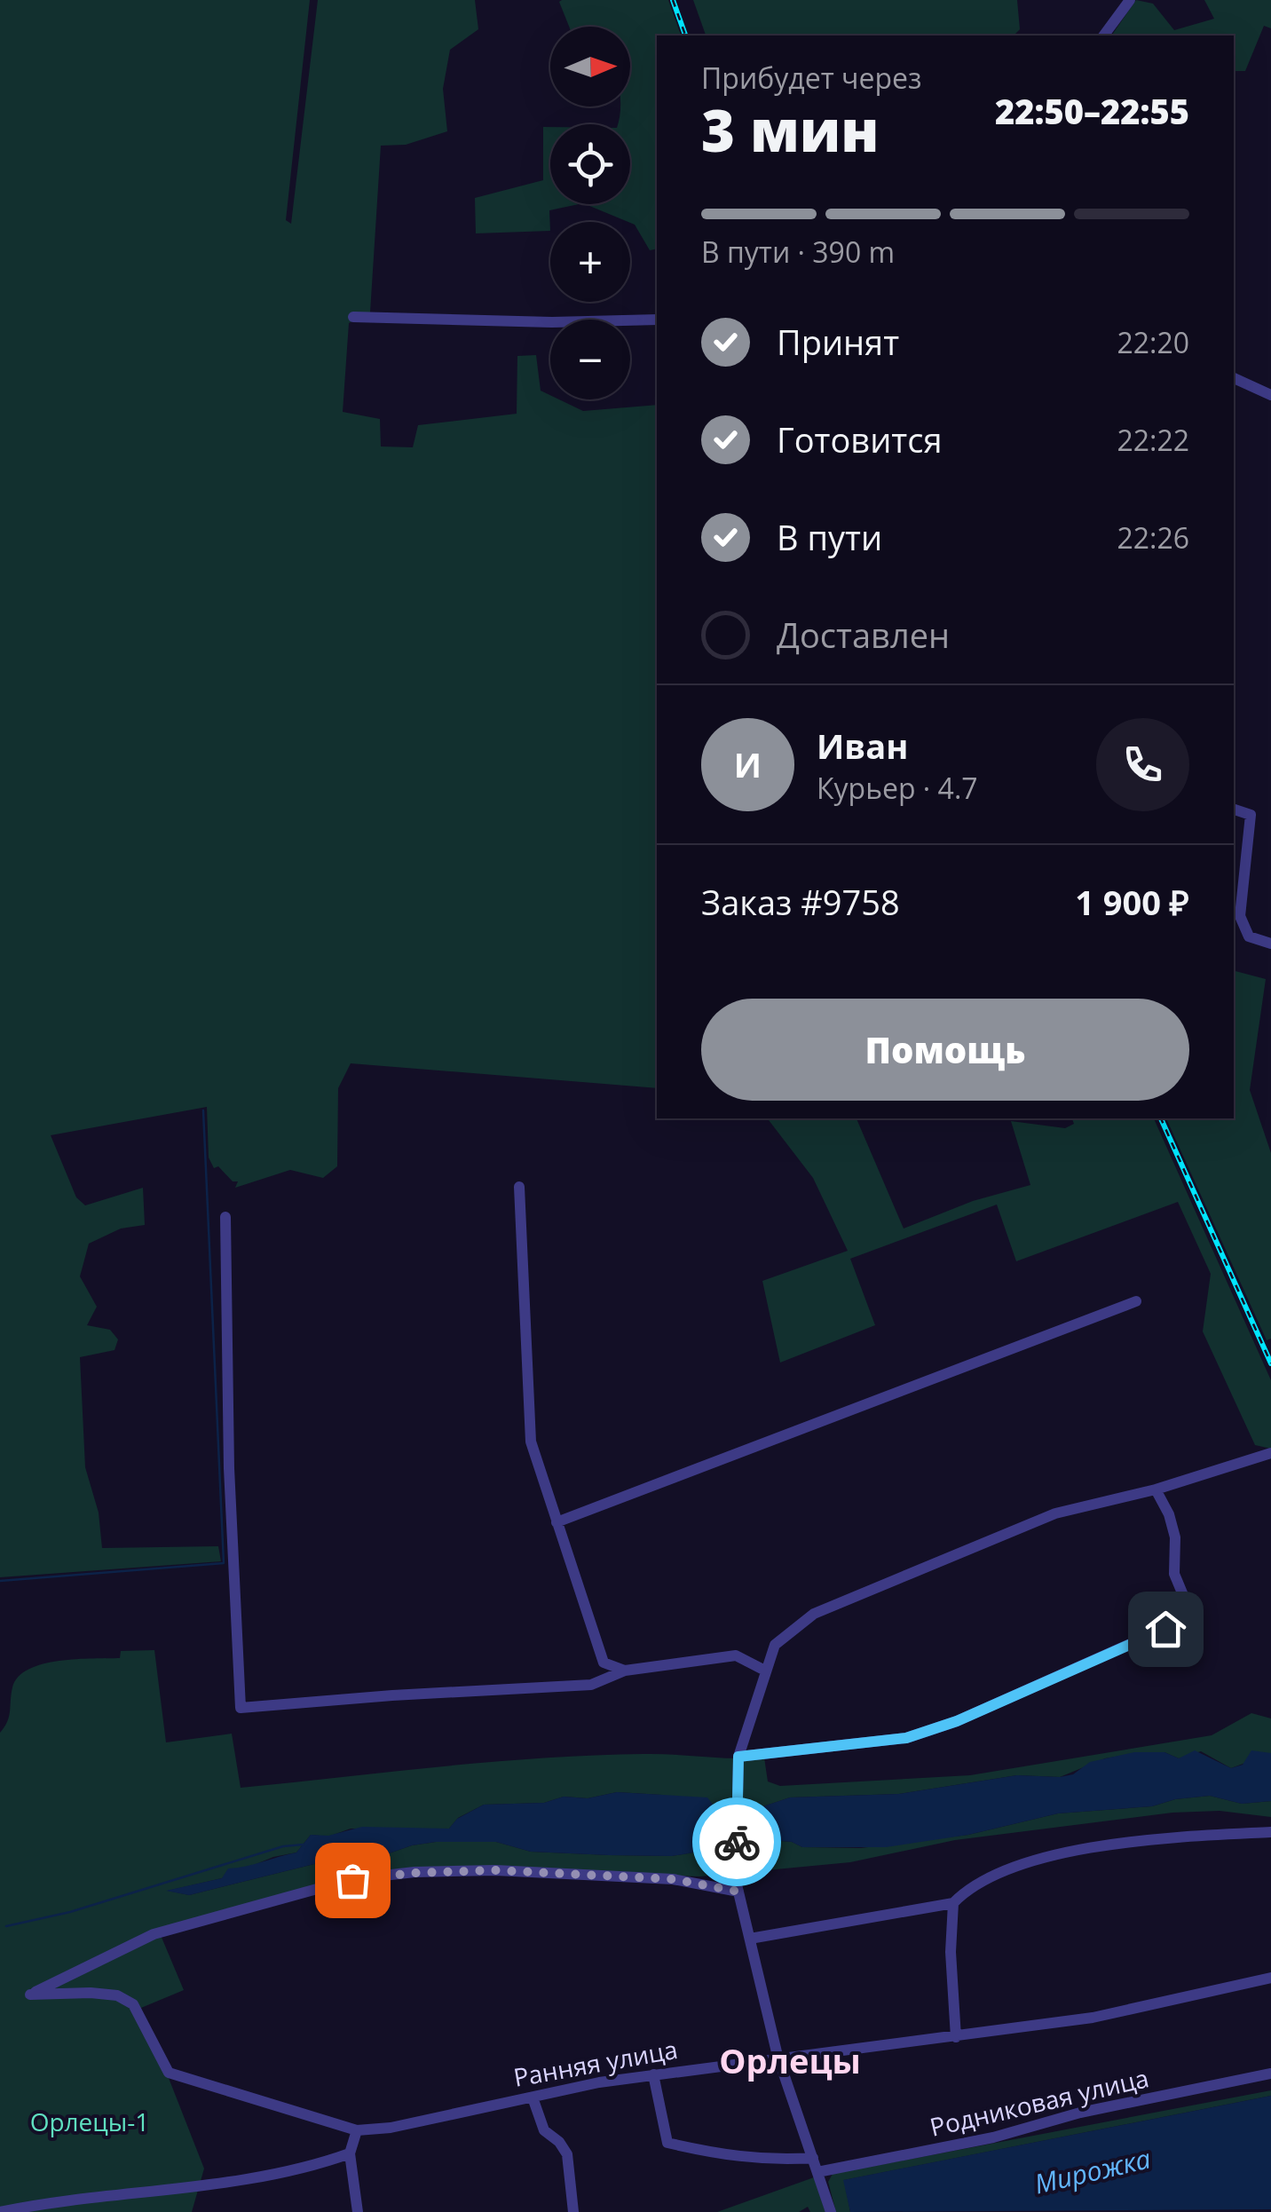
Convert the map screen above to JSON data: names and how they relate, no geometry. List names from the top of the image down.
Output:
{
  "streets": {
    "street": ["Ранняя улица", "Родниковая улица"]
  },
  "districts": ["Орлецы"],
  "water": ["Мирожка"],
  "parks": ["Орлецы-1"],
  "north": "right",
  "page": {
    "map_buttons": ["+", "−"],
    "heading": ["3 мин", "Прибудет через", "22:50–22:55"],
    "panel": [
      "Иван",
      "Курьер · 4.7",
      "Заказ #9758",
      "1 900 ₽"
    ],
    "bar": "В пути · 390 m",
    "list": [
      ["Принят", "22:20"],
      ["Готовится", "22:22"],
      ["В пути", "22:26"],
      "Доставлен"
    ],
    "round": "И",
    "buttons": "Помощь"
  }
}
